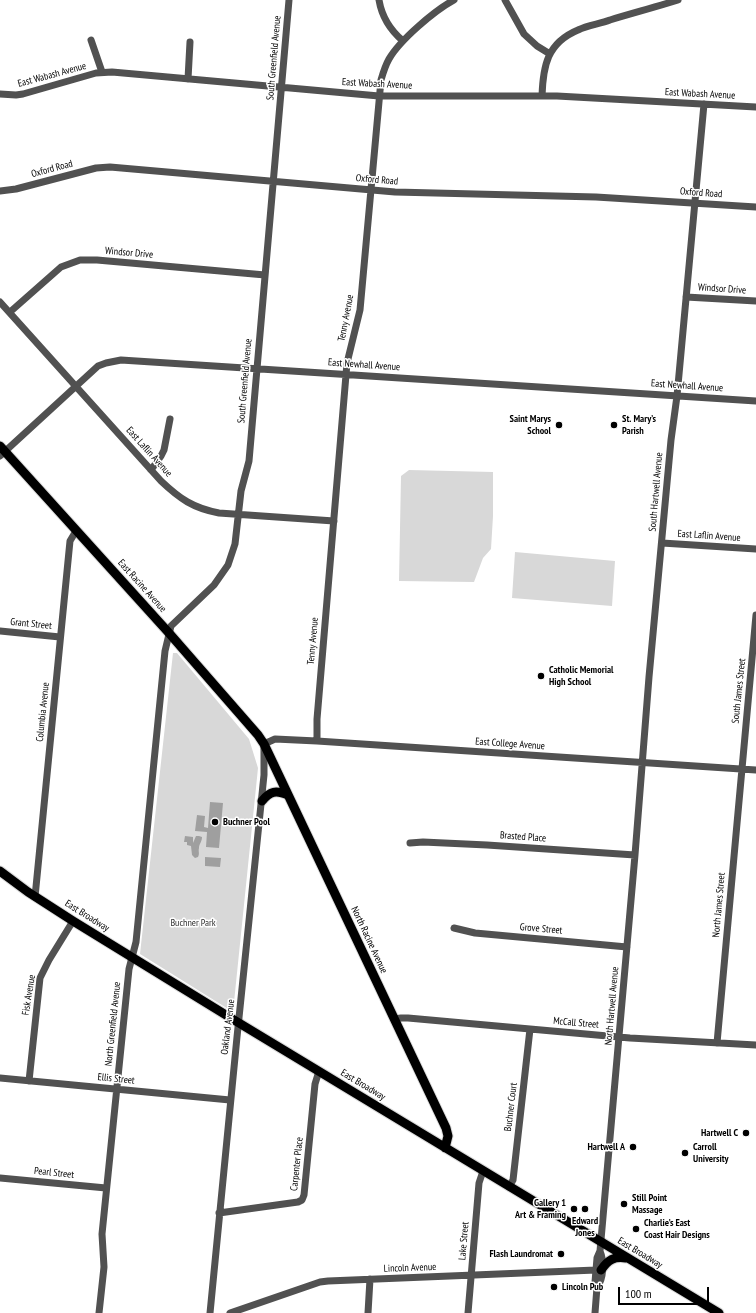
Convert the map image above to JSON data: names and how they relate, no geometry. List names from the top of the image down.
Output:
{
  "streets": {
    "main road": ["East Racine Avenue", "East Broadway", "North Racine Avenue"],
    "street": [
      "South Greenfield Avenue",
      "East Wabash Avenue",
      "Oxford Road",
      "Windsor Drive",
      "Tenny Avenue",
      "East Newhall Avenue",
      "East Laflin Avenue",
      "South Hartwell Avenue",
      "Grant Street",
      "South James Street",
      "Columbia Avenue",
      "East College Avenue",
      "Brasted Place",
      "North James Street",
      "Grove Street",
      "Fisk Avenue",
      "North Hartwell Avenue",
      "McCall Street",
      "North Greenfield Avenue",
      "Oakland Avenue",
      "Ellis Street",
      "Buchner Court",
      "Carpenter Place",
      "Pearl Street",
      "Lake Street",
      "Lincoln Avenue"
    ]
  },
  "crossings": [
    ["South Greenfield Avenue", "East Wabash Avenue"],
    ["South Greenfield Avenue", "Oxford Road"],
    ["South Greenfield Avenue", "Windsor Drive"],
    ["South Greenfield Avenue", "East Newhall Avenue"],
    ["South Greenfield Avenue", "East Laflin Avenue"],
    ["South Greenfield Avenue", "East Racine Avenue"],
    ["South Greenfield Avenue", "North Greenfield Avenue"],
    ["East Wabash Avenue", "Tenny Avenue"],
    ["East Wabash Avenue", "South Hartwell Avenue"],
    ["Oxford Road", "Tenny Avenue"],
    ["Oxford Road", "South Hartwell Avenue"],
    ["Windsor Drive", "East Laflin Avenue"],
    ["Windsor Drive", "South Hartwell Avenue"],
    ["Tenny Avenue", "East Newhall Avenue"],
    ["Tenny Avenue", "East Laflin Avenue"],
    ["Tenny Avenue", "East College Avenue"],
    ["East Newhall Avenue", "East Laflin Avenue"],
    ["East Newhall Avenue", "South Hartwell Avenue"],
    ["East Newhall Avenue", "East Racine Avenue"],
    ["East Laflin Avenue", "South Hartwell Avenue"],
    ["South Hartwell Avenue", "East College Avenue"],
    ["South Hartwell Avenue", "North Hartwell Avenue"],
    ["East Racine Avenue", "Columbia Avenue"],
    ["East Racine Avenue", "East College Avenue"],
    ["East Racine Avenue", "North Racine Avenue"],
    ["East Racine Avenue", "Oakland Avenue"],
    ["Grant Street", "Columbia Avenue"],
    ["South James Street", "East College Avenue"],
    ["South James Street", "North James Street"],
    ["Columbia Avenue", "East Broadway"],
    ["East College Avenue", "North James Street"],
    ["East College Avenue", "North Racine Avenue"],
    ["East College Avenue", "North Hartwell Avenue"],
    ["East College Avenue", "Oakland Avenue"],
    ["Brasted Place", "North Hartwell Avenue"],
    ["North James Street", "McCall Street"],
    ["East Broadway", "North Racine Avenue"],
    ["East Broadway", "Fisk Avenue"],
    ["East Broadway", "North Hartwell Avenue"],
    ["East Broadway", "North Greenfield Avenue"],
    ["East Broadway", "Oakland Avenue"],
    ["East Broadway", "Buchner Court"],
    ["East Broadway", "Carpenter Place"],
    ["East Broadway", "Lake Street"],
    ["Grove Street", "North Hartwell Avenue"],
    ["North Racine Avenue", "McCall Street"],
    ["North Racine Avenue", "Oakland Avenue"],
    ["Fisk Avenue", "Ellis Street"],
    ["North Hartwell Avenue", "McCall Street"],
    ["North Hartwell Avenue", "Lincoln Avenue"],
    ["McCall Street", "Buchner Court"],
    ["North Greenfield Avenue", "Ellis Street"],
    ["North Greenfield Avenue", "Pearl Street"],
    ["Oakland Avenue", "Ellis Street"],
    ["Oakland Avenue", "Carpenter Place"],
    ["Lake Street", "Lincoln Avenue"]
  ],
  "parks": ["Buchner Park"],
  "places": [
    "Saint Marys School",
    "St. Mary’s Parish",
    "Catholic Memorial High School",
    "Buchner Pool",
    "Hartwell C",
    "Hartwell A",
    "Carroll University",
    "Still Point Massage",
    "Gallery 1 Art & Framing",
    "Edward Jones",
    "Charlie’s East Coast Hair Designs",
    "Flash Laundromat",
    "Lincoln Pub"
  ],
  "scale_bar": "100 m"
}
